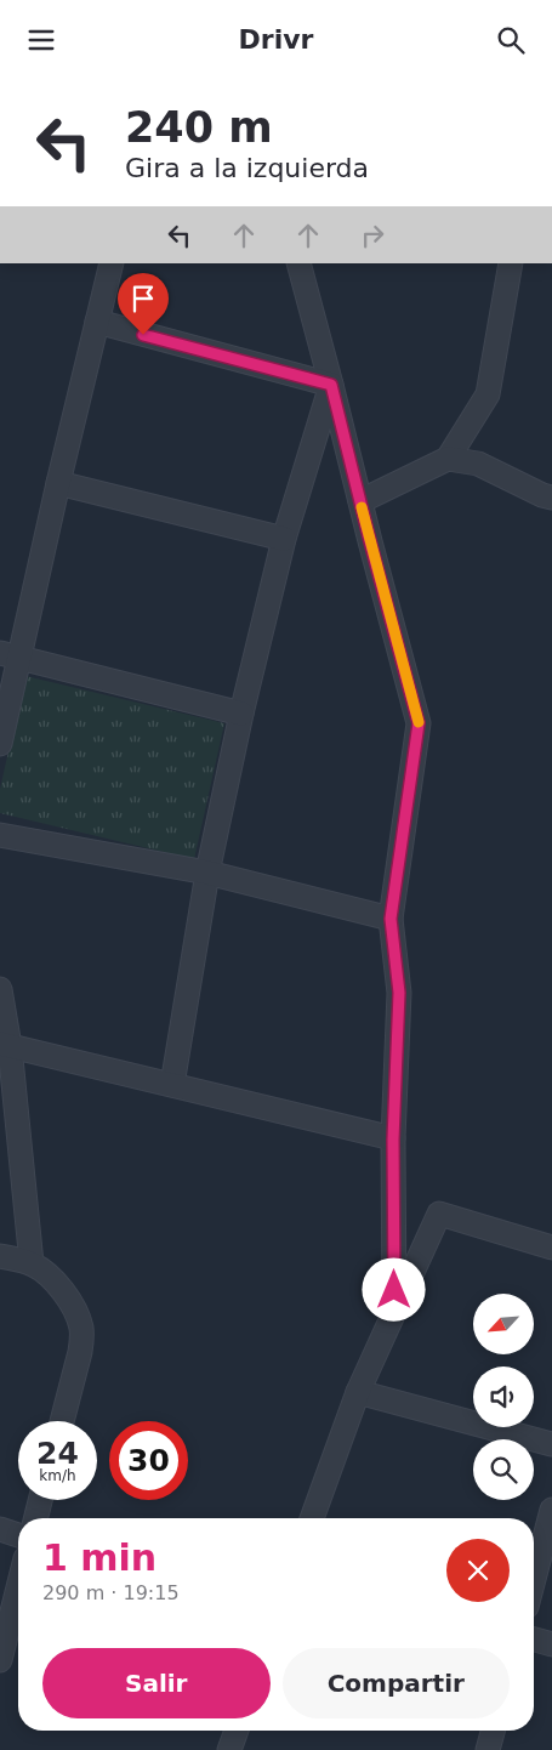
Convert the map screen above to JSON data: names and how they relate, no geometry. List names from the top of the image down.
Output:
{
  "north": "bottom left",
  "page": {
    "header": "Drivr",
    "turn": ["240 m", "Gira a la izquierda"],
    "speed": "24 km/h",
    "limit": "30",
    "heading": ["1 min", "290 m · 19:15"],
    "buttons": ["Salir", "Compartir"]
  }
}
